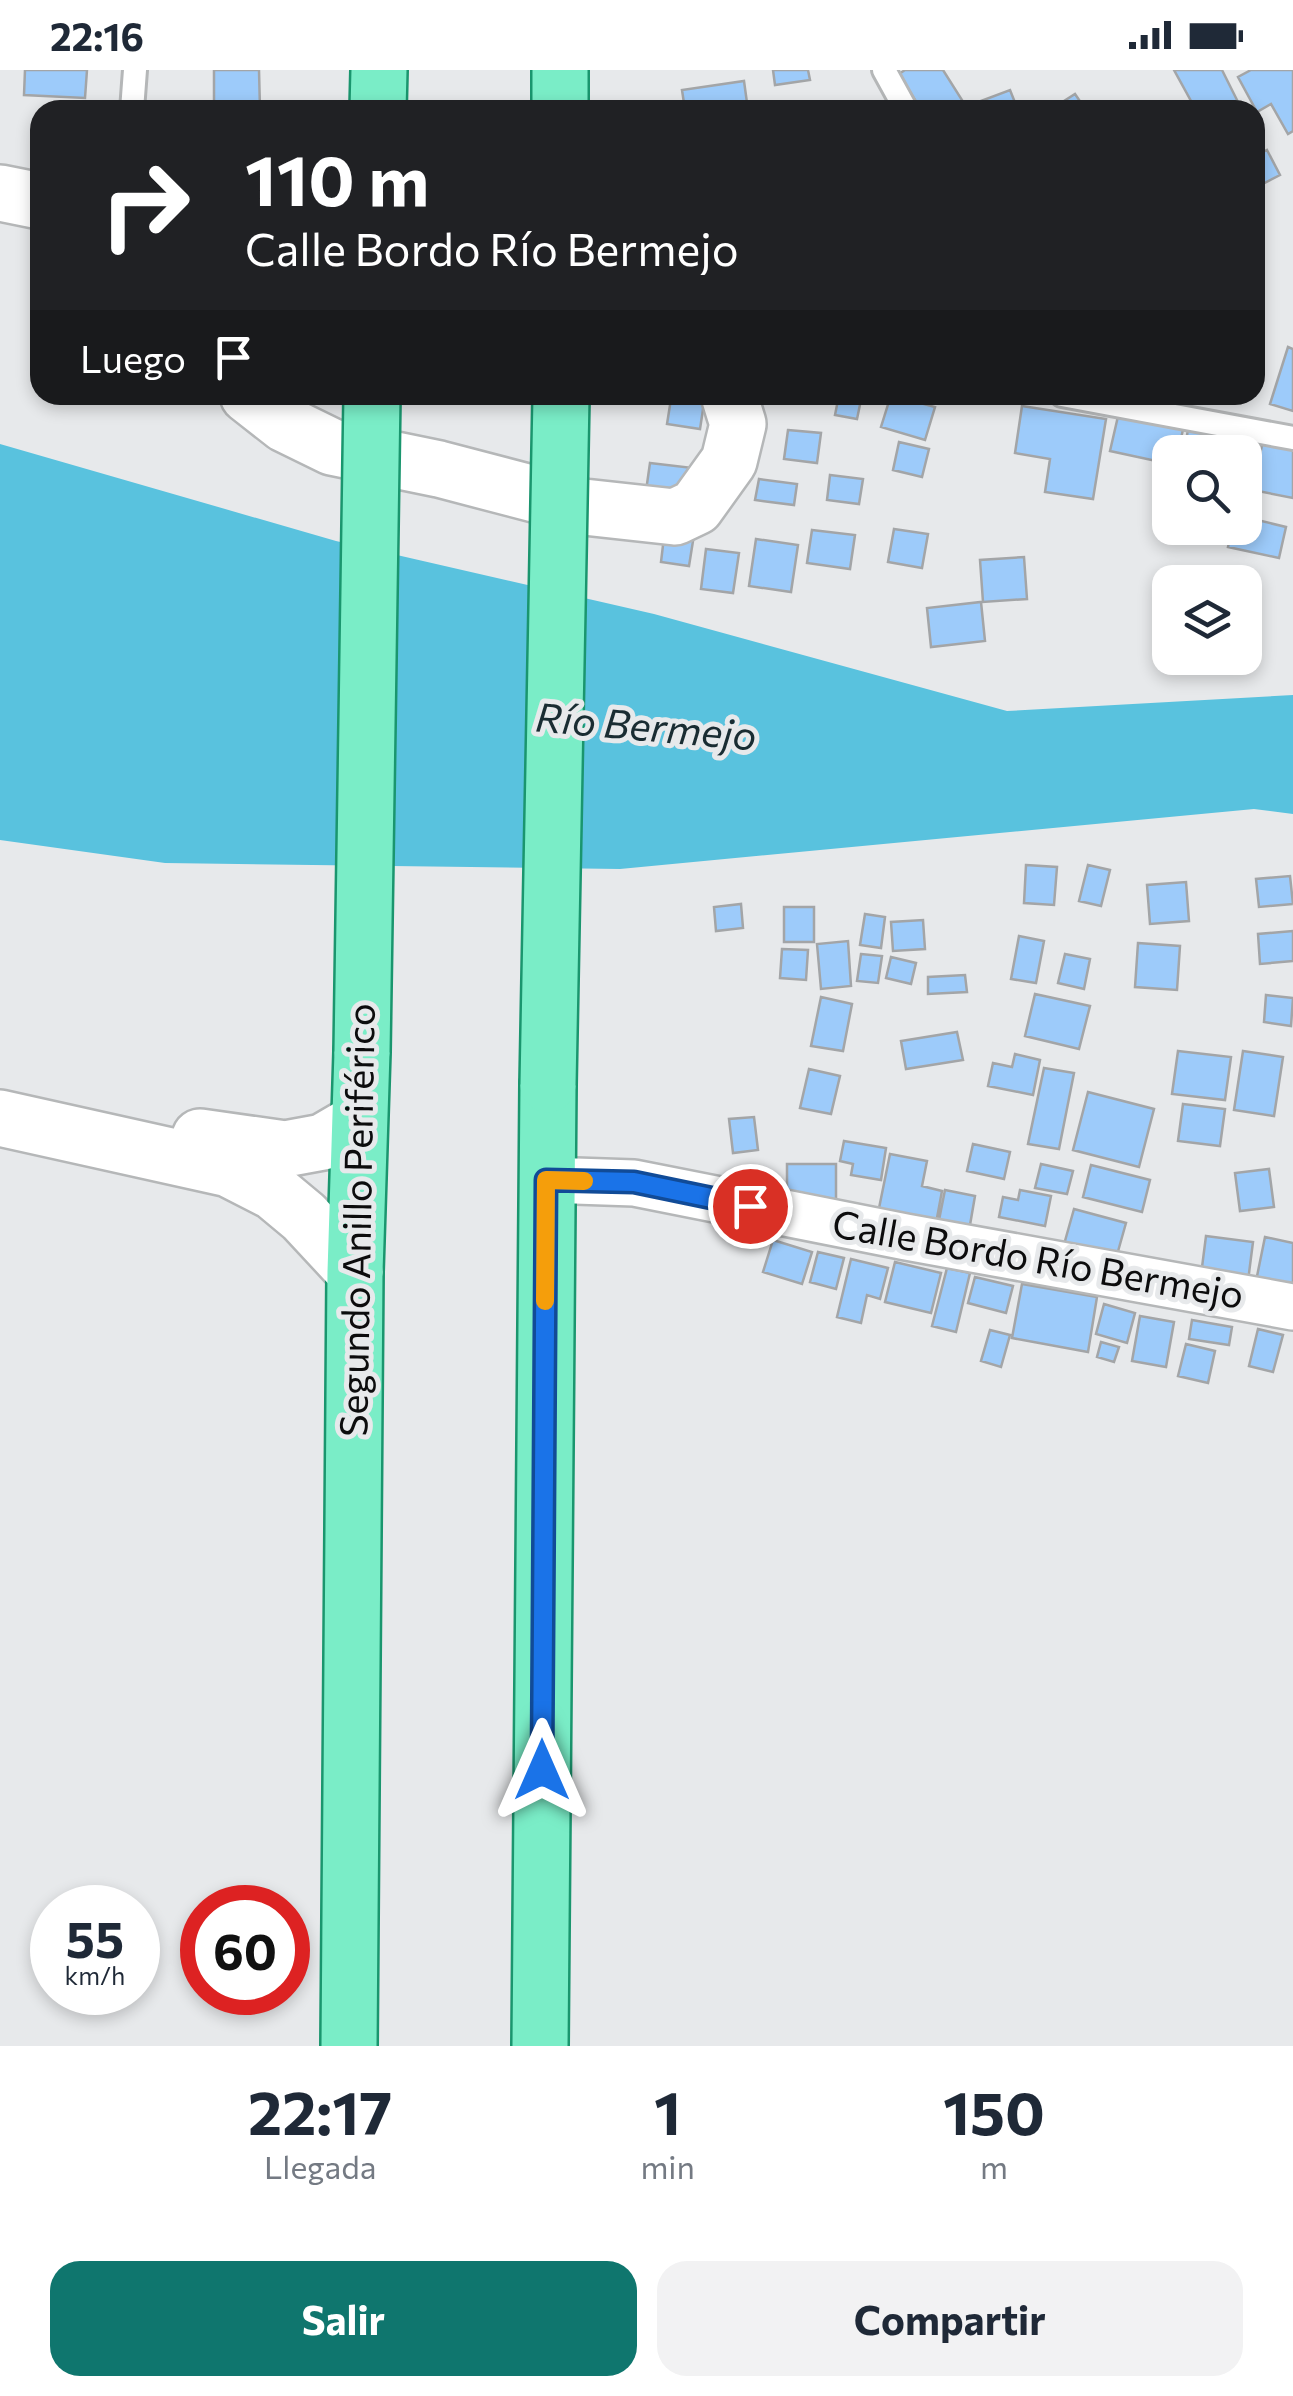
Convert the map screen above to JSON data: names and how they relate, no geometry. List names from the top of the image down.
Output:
{
  "streets": {
    "main road": ["Segundo Anillo Periférico"],
    "street": ["Calle Bordo Río Bermejo"]
  },
  "water": ["Río Bermejo"],
  "page": {
    "status": "22:16",
    "turn": ["110 m", "Calle Bordo Río Bermejo"],
    "then": "Luego",
    "speed": "55 km/h",
    "limit": "60",
    "eta": [
      "22:17",
      "Llegada",
      "1",
      "min",
      "150",
      "m"
    ],
    "buttons": ["Salir", "Compartir"]
  }
}
